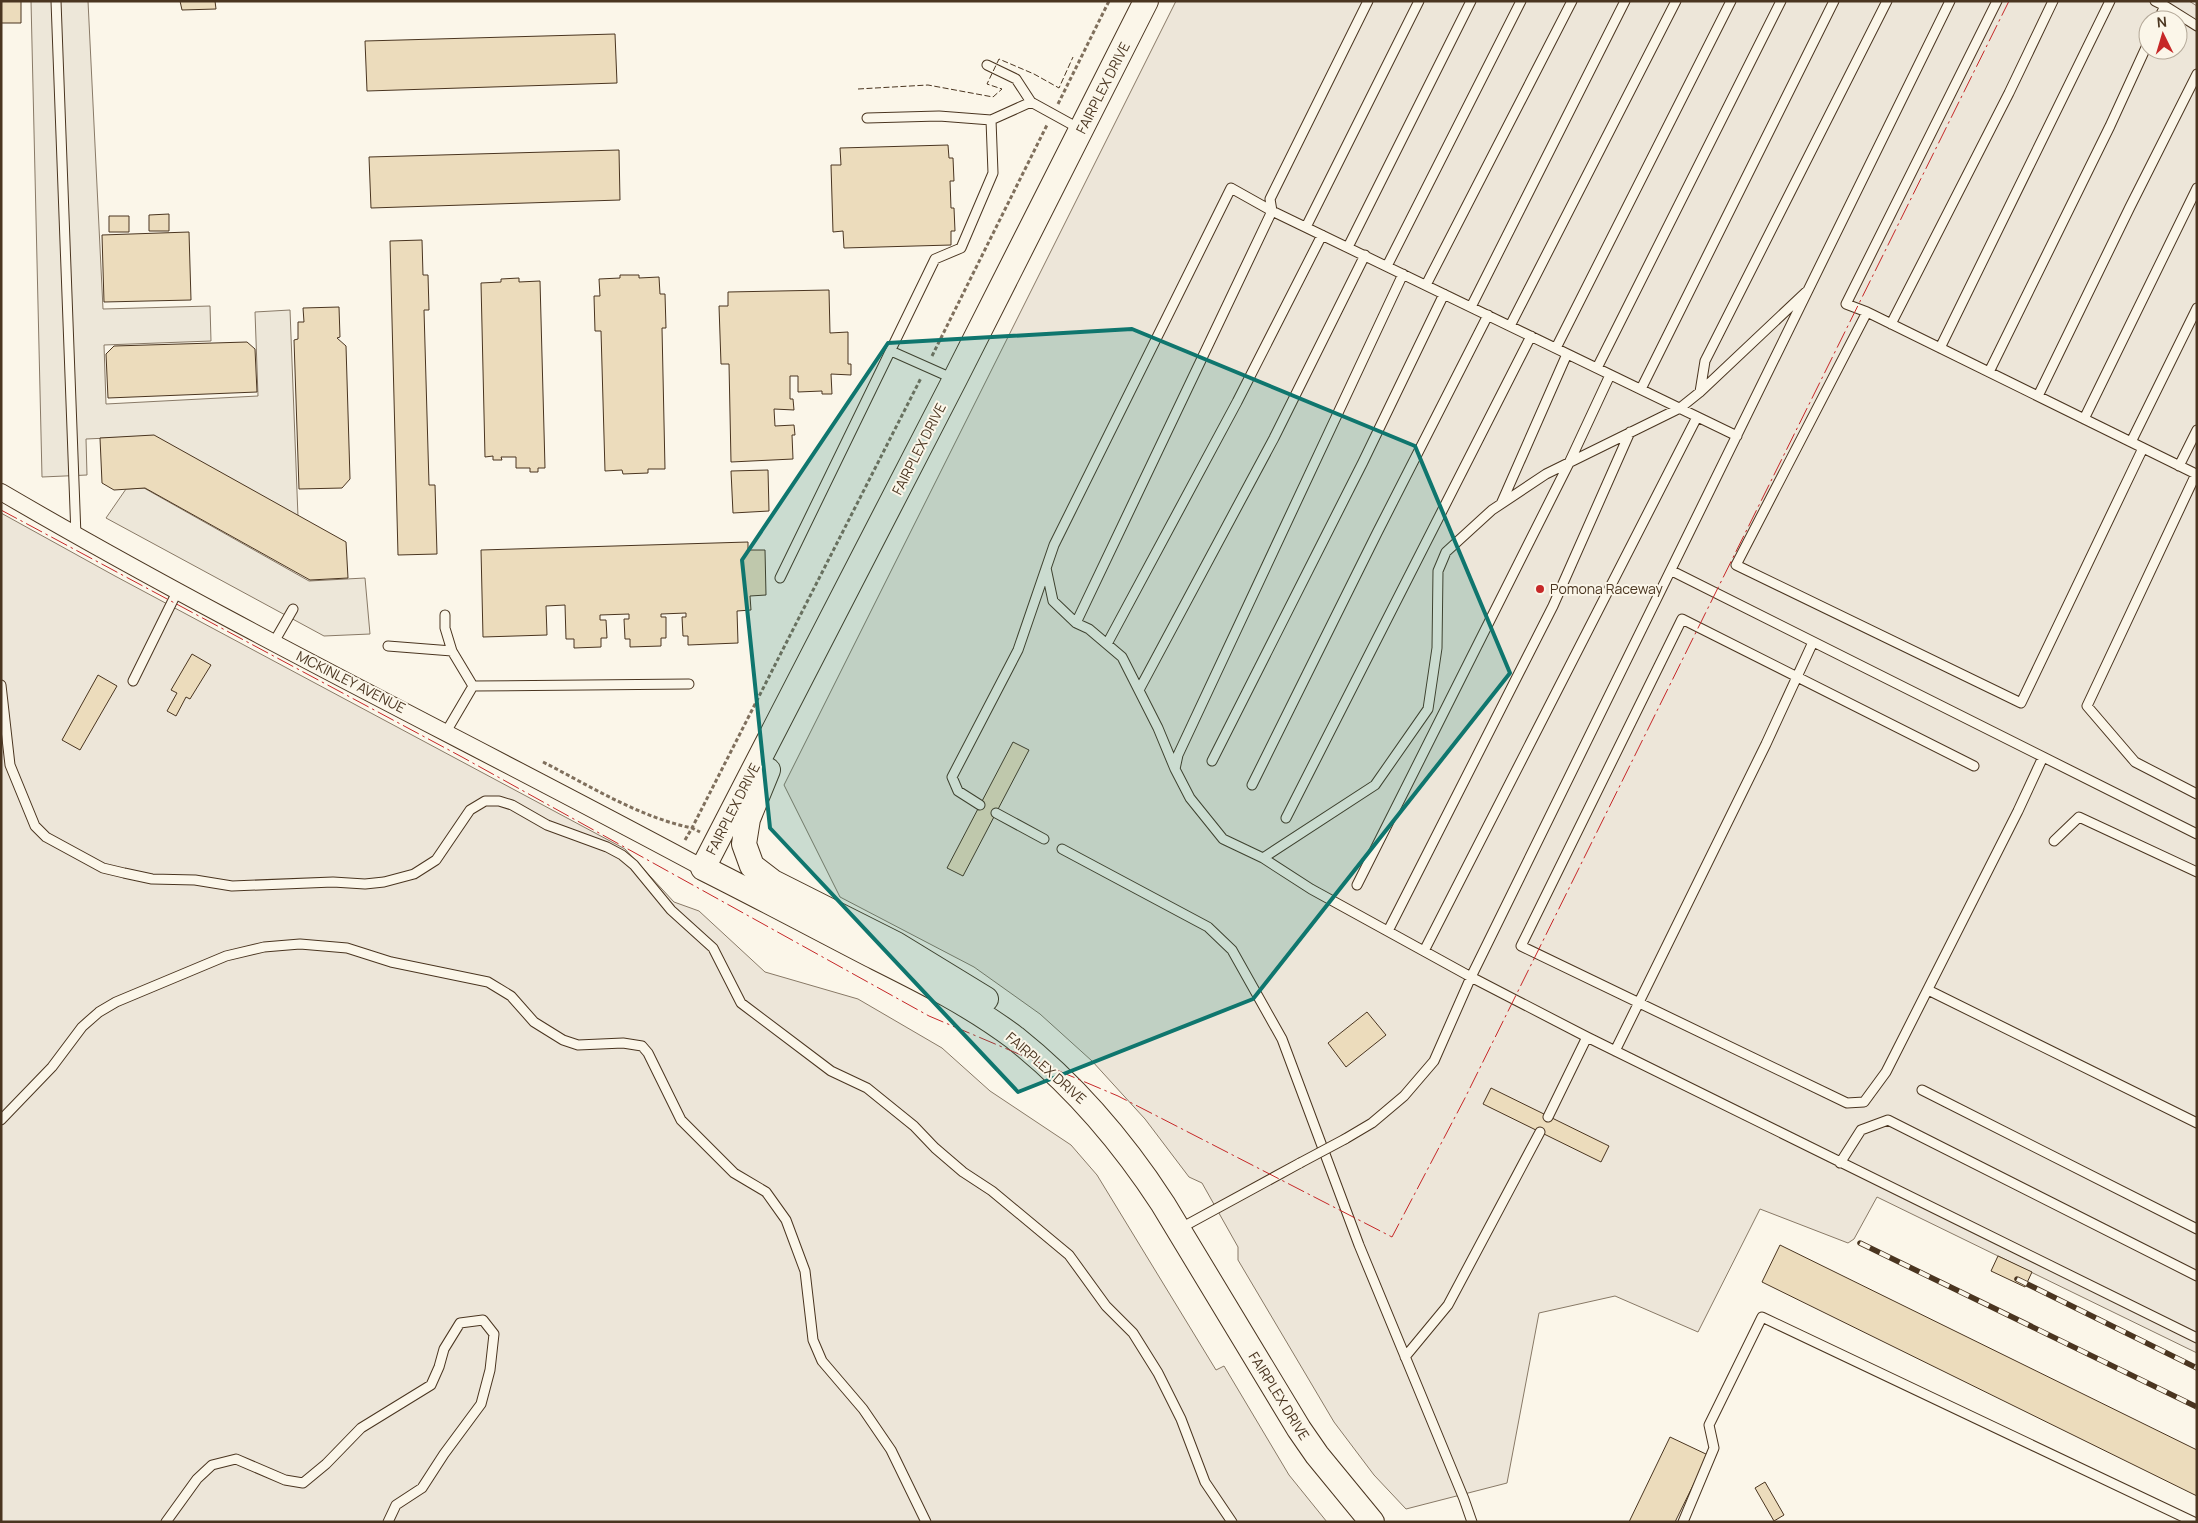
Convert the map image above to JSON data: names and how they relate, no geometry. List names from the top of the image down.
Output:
{
  "streets": {
    "street": ["FAIRPLEX DRIVE", "MCKINLEY AVENUE"]
  },
  "crossings": [
    ["FAIRPLEX DRIVE", "MCKINLEY AVENUE"]
  ],
  "places": ["Pomona Raceway"],
  "north": "top"
}
